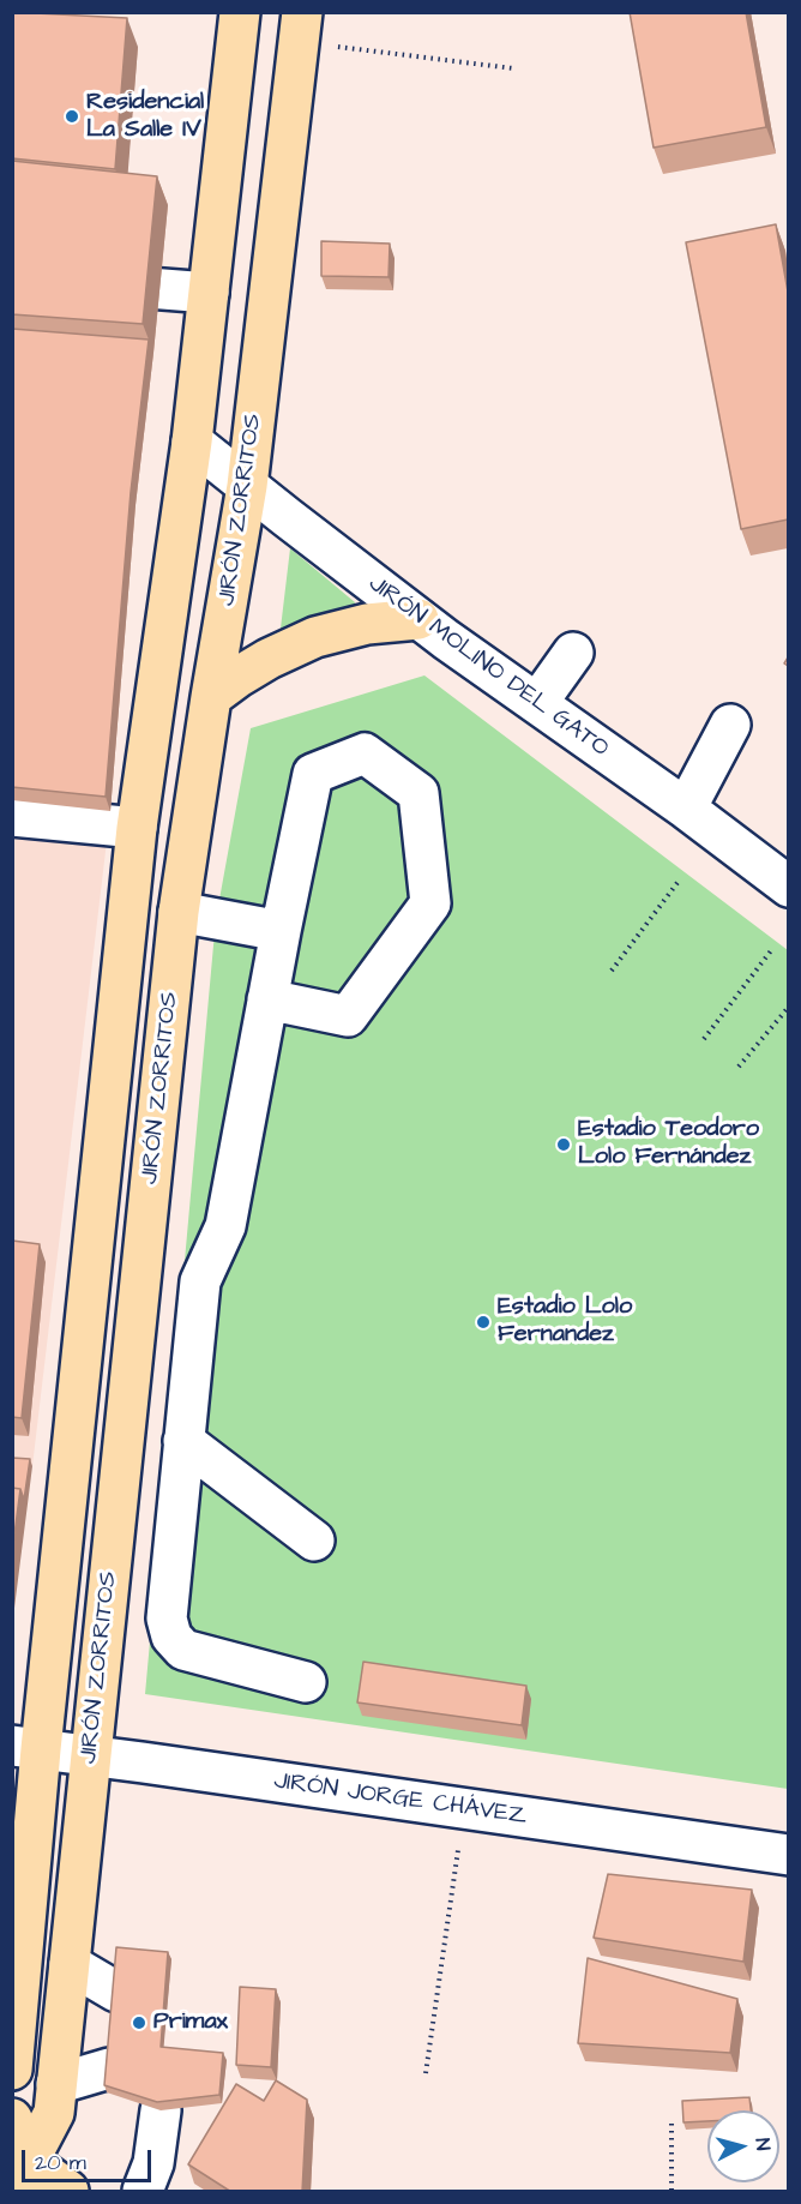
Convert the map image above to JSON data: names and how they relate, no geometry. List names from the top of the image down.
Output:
{
  "streets": {
    "main road": ["JIRÓN ZORRITOS"],
    "street": ["JIRÓN MOLINO DEL GATO", "JIRÓN JORGE CHÁVEZ"]
  },
  "crossings": [
    ["JIRÓN ZORRITOS", "JIRÓN MOLINO DEL GATO"],
    ["JIRÓN ZORRITOS", "JIRÓN JORGE CHÁVEZ"]
  ],
  "places": [
    "Residencial La Salle IV",
    "Estadio Teodoro Lolo Fernández",
    "Estadio Lolo Fernandez",
    "Primax"
  ],
  "scale_bar": "20 m",
  "north": "right"
}
